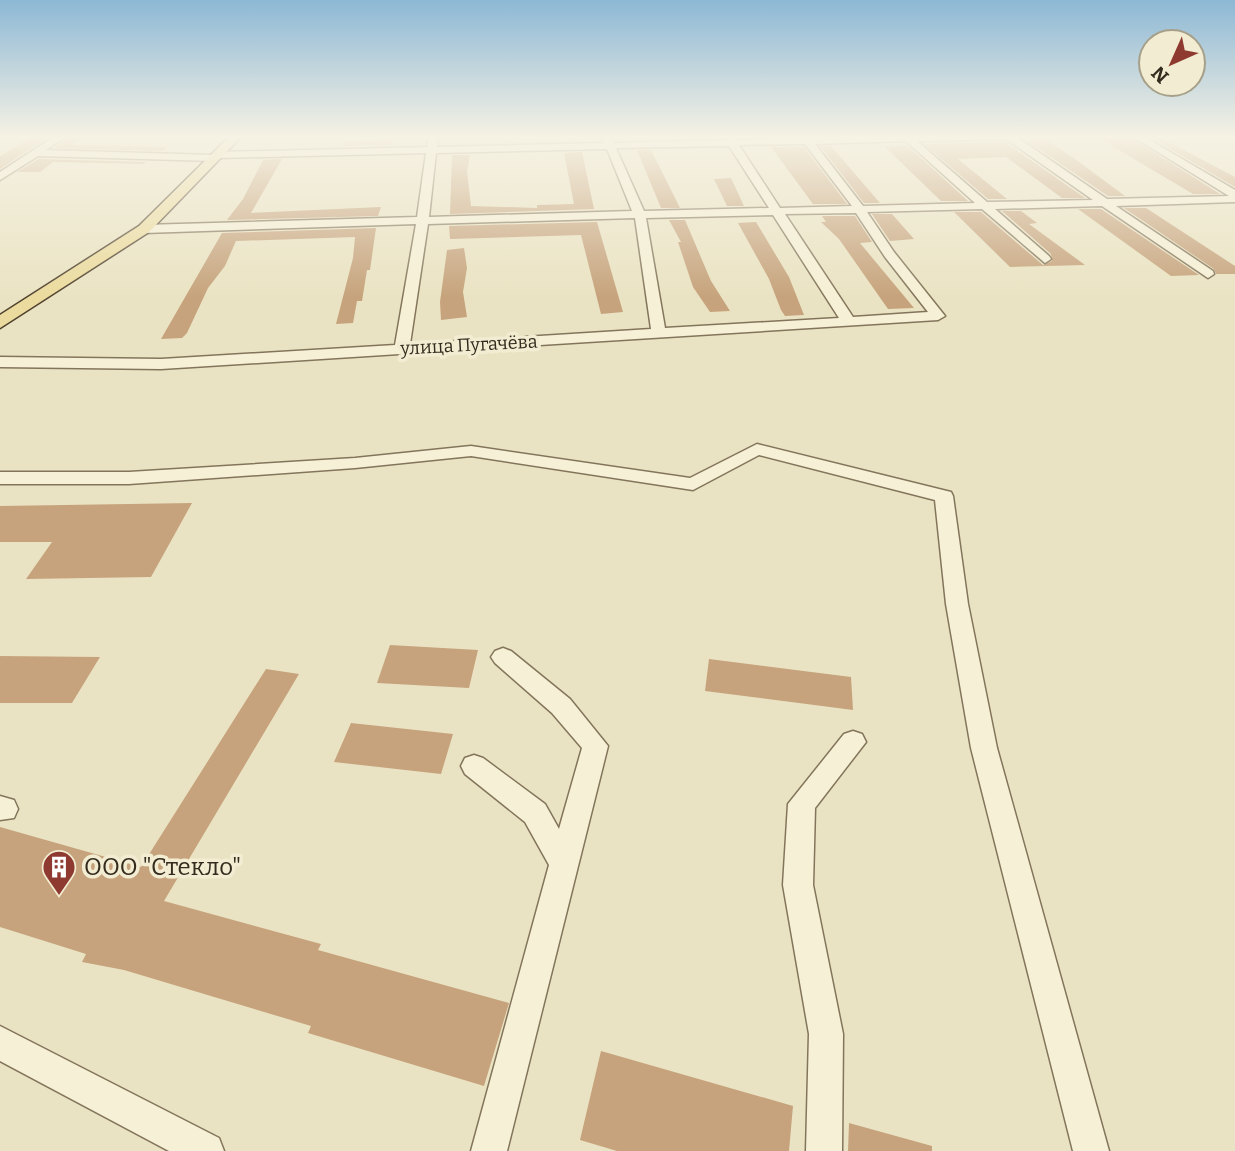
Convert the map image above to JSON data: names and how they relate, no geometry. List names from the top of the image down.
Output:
{
  "streets": {
    "street": ["улица Пугачёва"]
  },
  "places": {
    "building": ["ООО \"Стекло\""]
  },
  "north": "bottom left"
}
